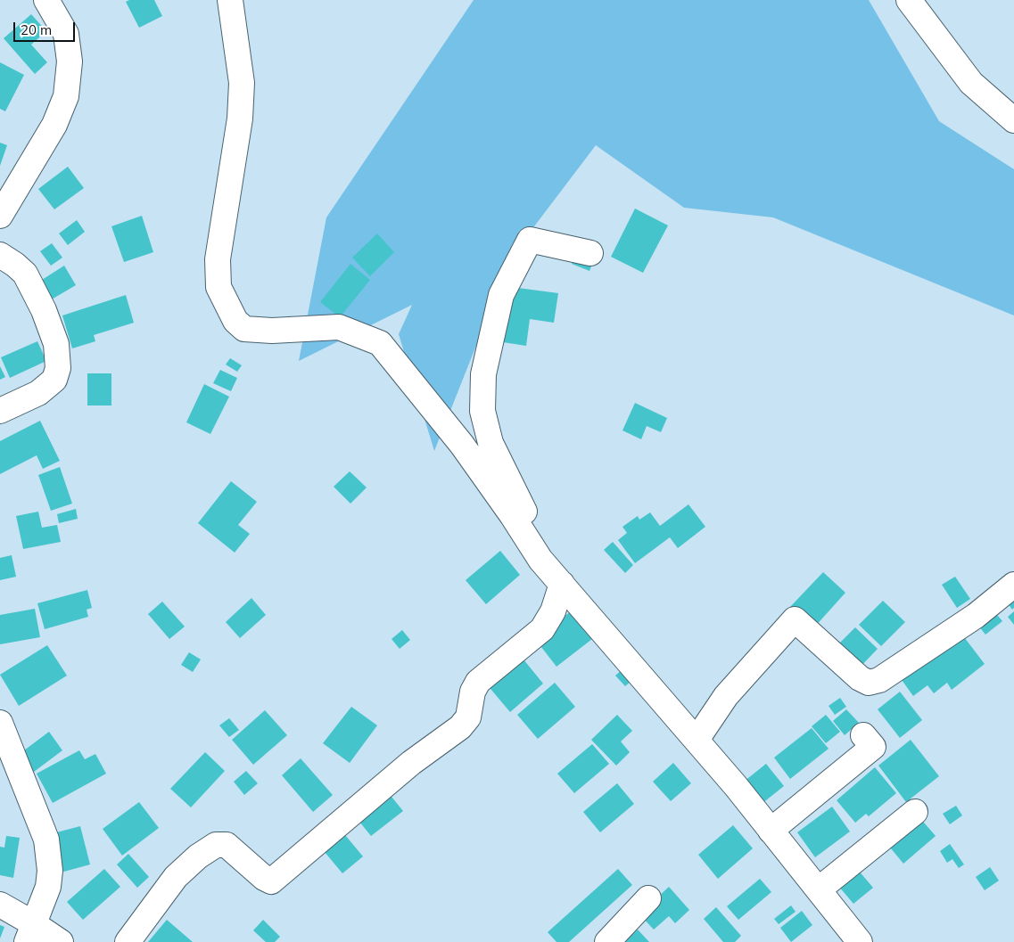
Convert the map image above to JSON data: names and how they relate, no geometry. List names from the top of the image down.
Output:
{
  "scale_bar": "20 m"
}
